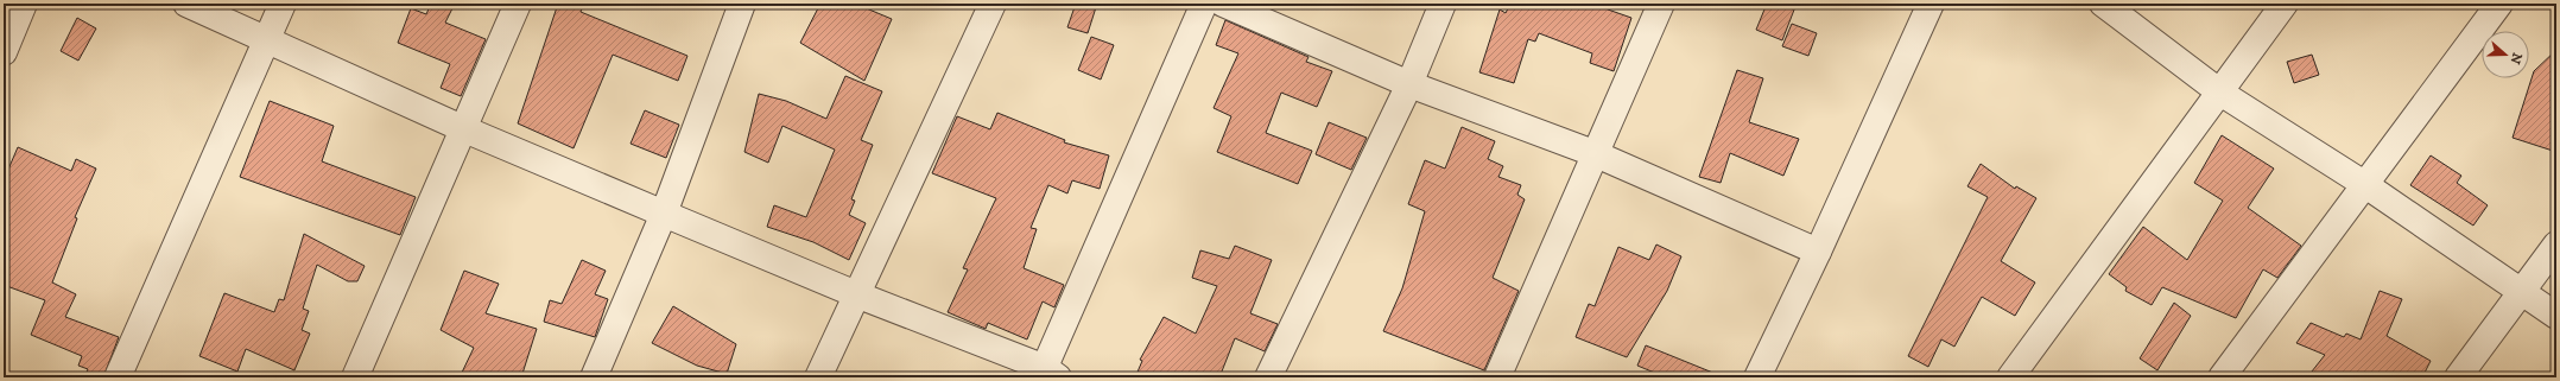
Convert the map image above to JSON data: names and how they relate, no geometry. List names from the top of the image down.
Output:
{
  "north": "right"
}
